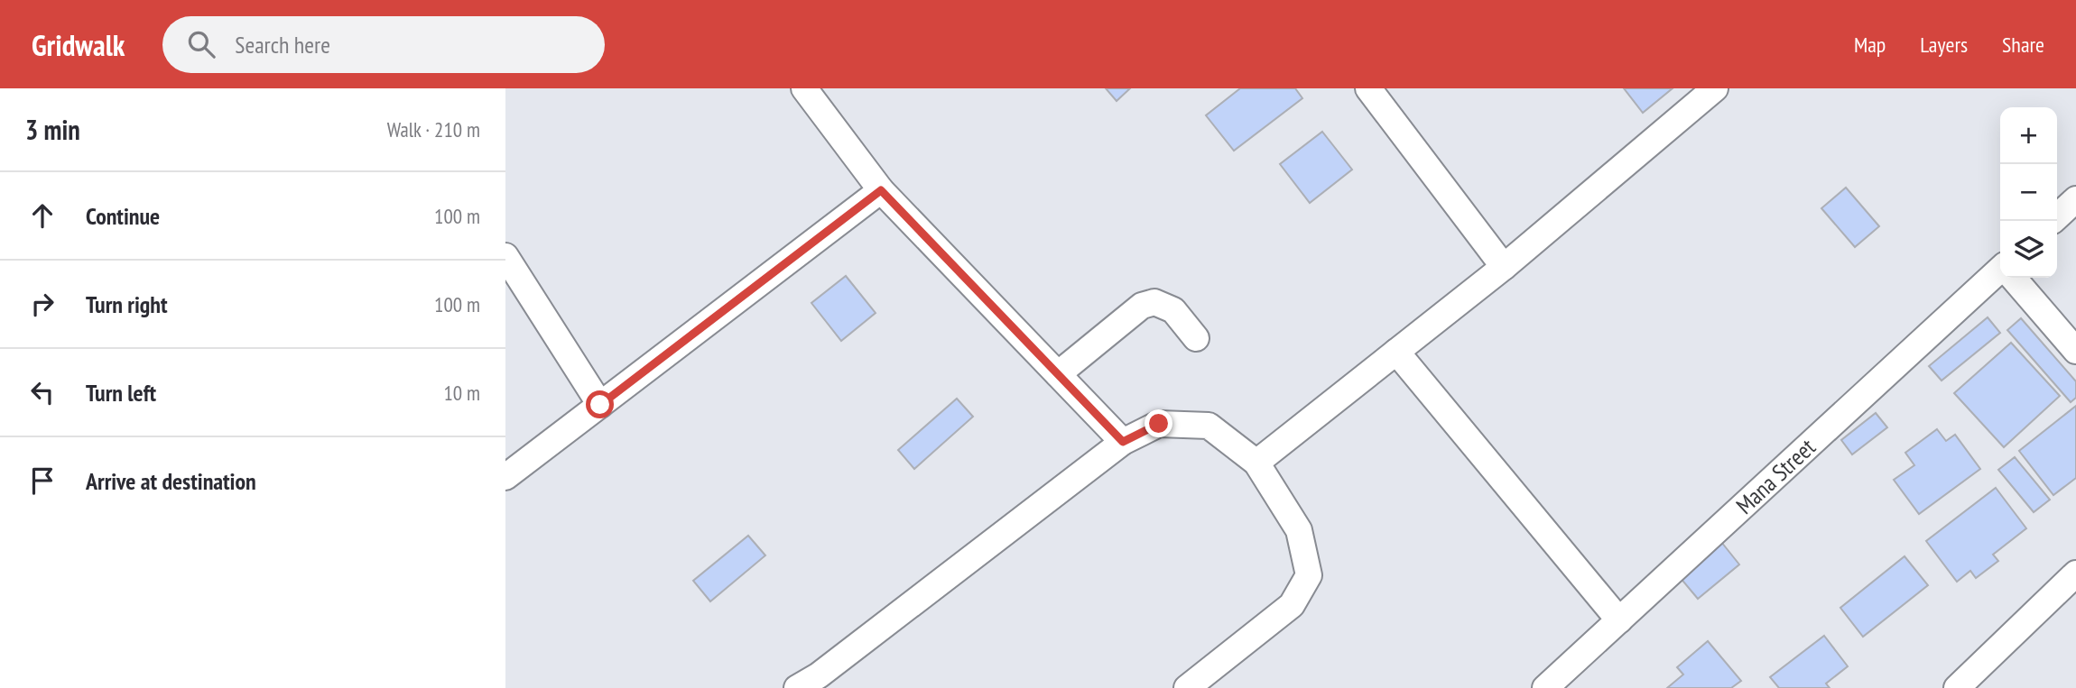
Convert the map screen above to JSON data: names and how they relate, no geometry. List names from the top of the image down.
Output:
{
  "streets": {
    "street": ["Mana Street"]
  },
  "page": {
    "header": "Gridwalk",
    "search": "Search here",
    "nav": ["Map", "Layers", "Share"],
    "heading": ["3 min", "Walk · 210 m"],
    "map_buttons": ["+", "−"],
    "list": [
      ["Continue", "100 m"],
      ["Turn right", "100 m"],
      ["Turn left", "10 m"],
      "Arrive at destination"
    ]
  }
}
